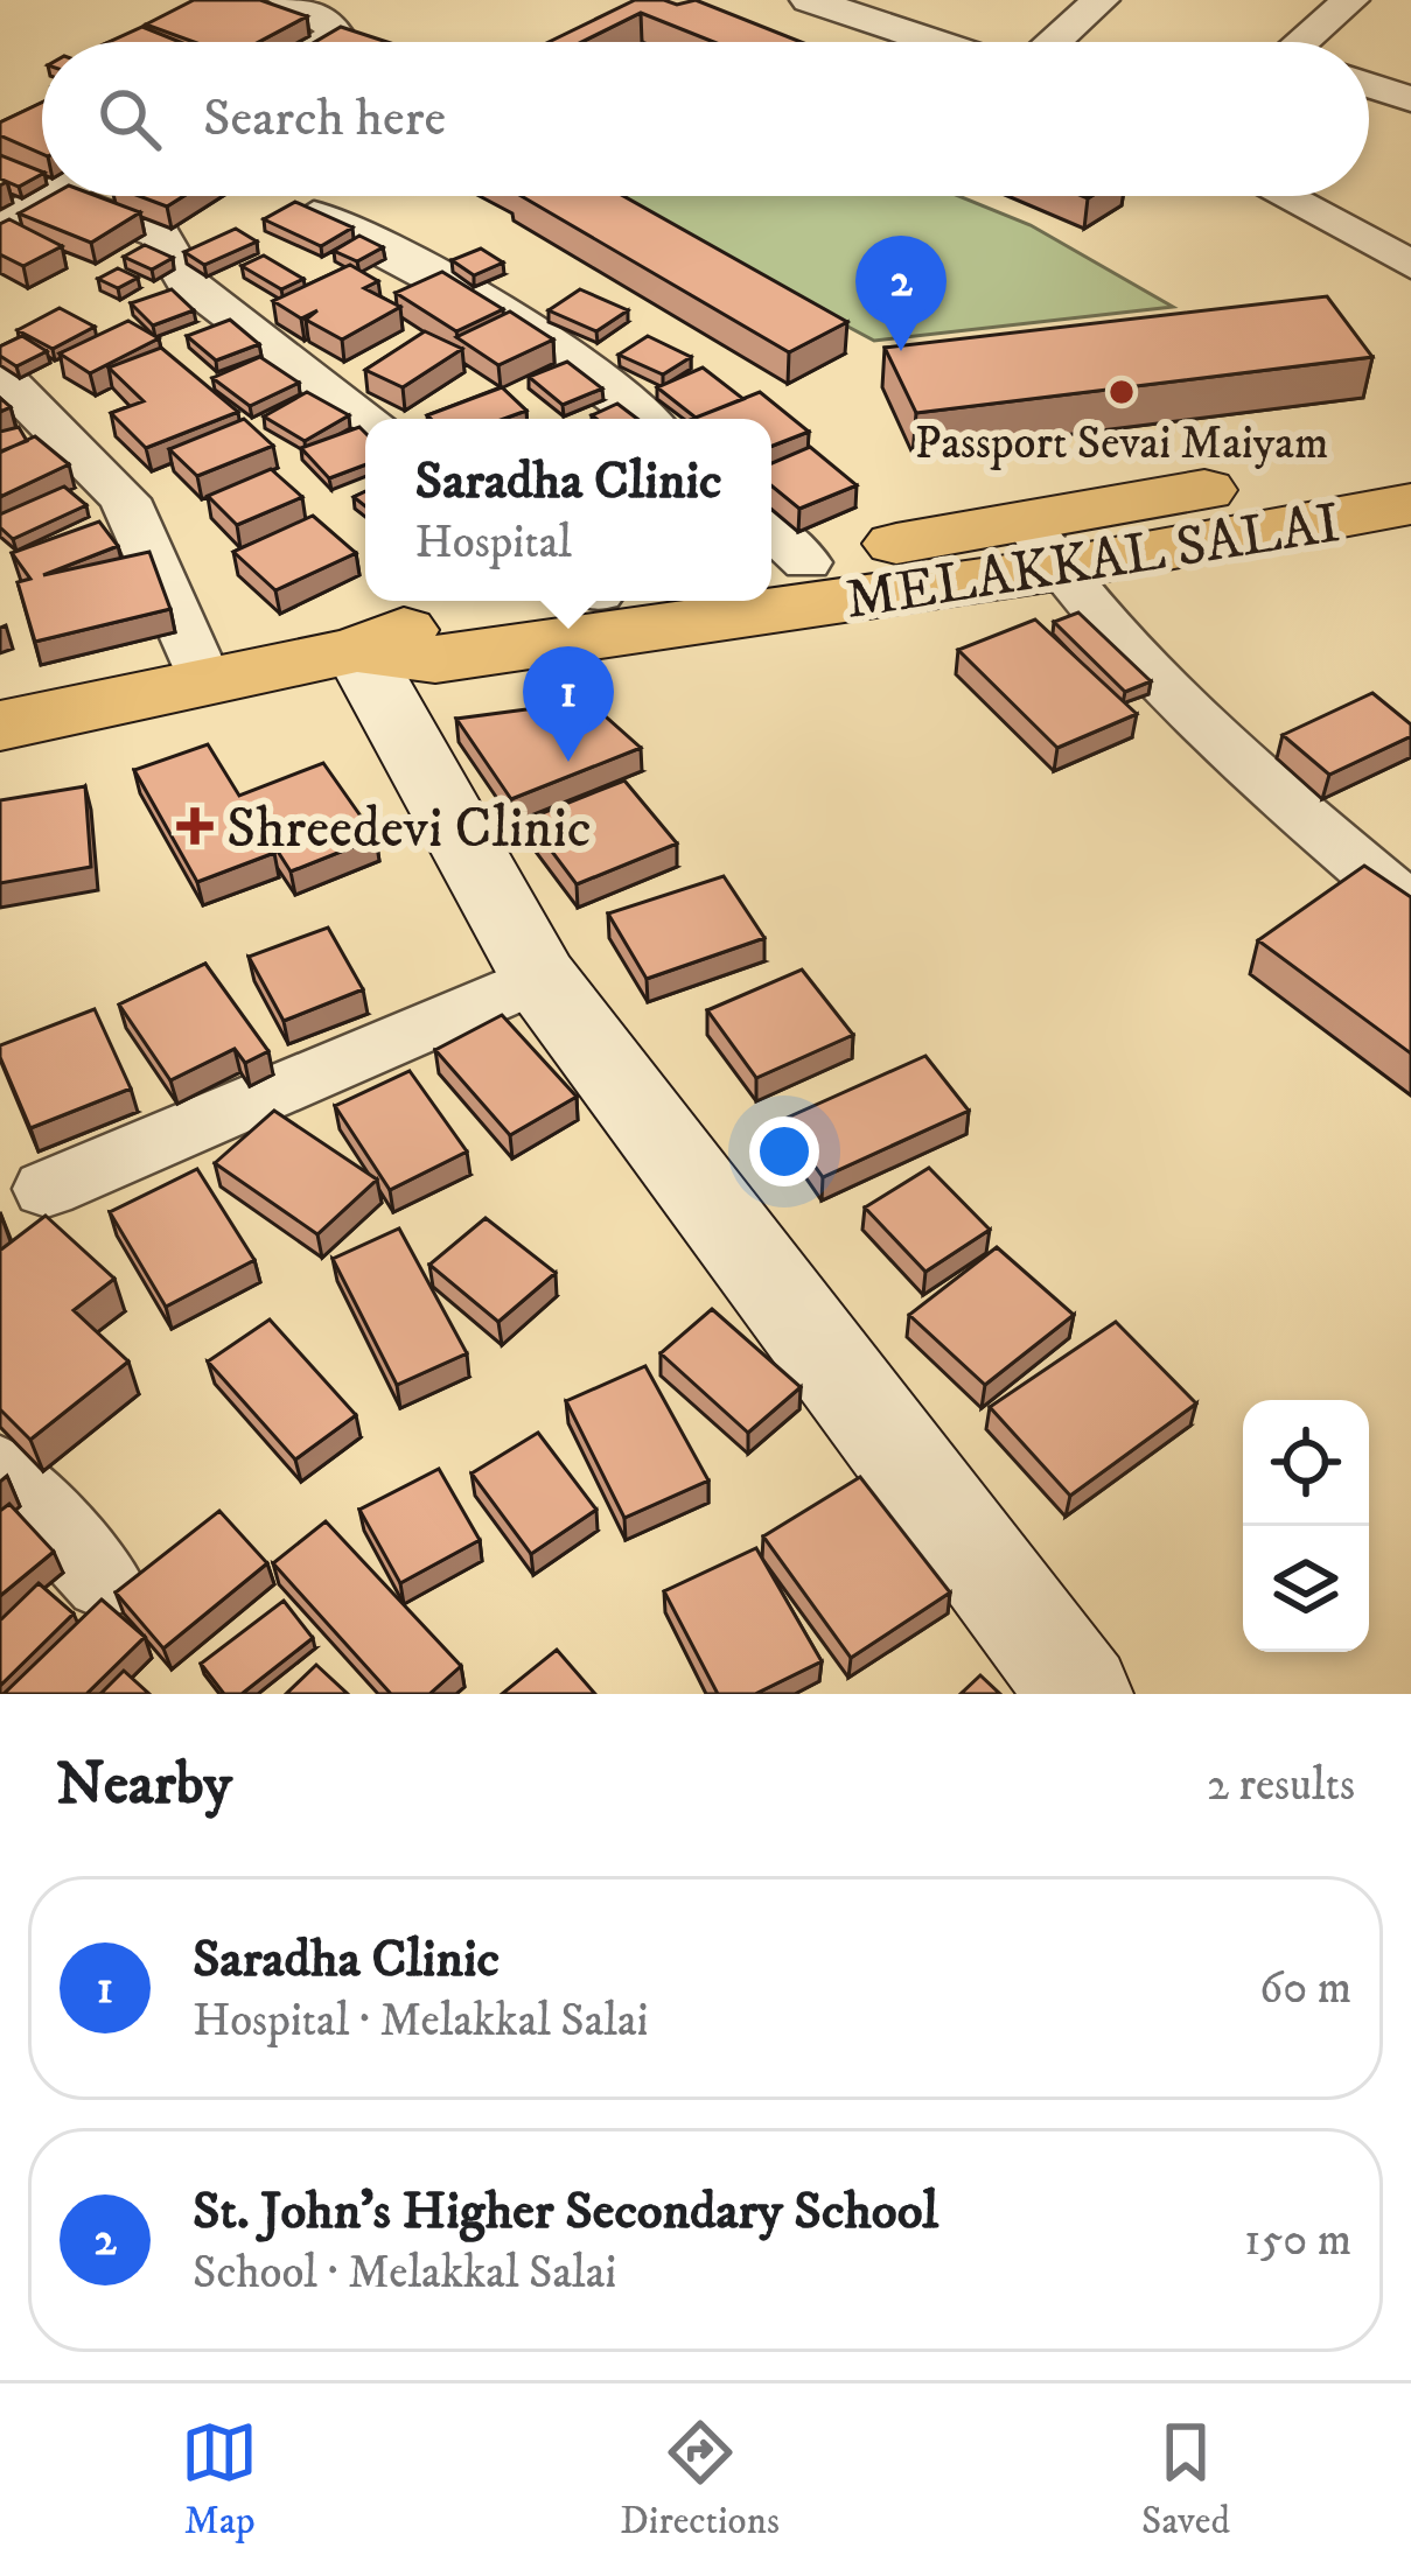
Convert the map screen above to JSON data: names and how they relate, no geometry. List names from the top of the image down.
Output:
{
  "streets": {
    "main road": ["MELAKKAL SALAI"]
  },
  "places": {
    "other": ["Passport Sevai Maiyam"],
    "health": ["Shreedevi Clinic"]
  },
  "page": {
    "search": "Search here",
    "pins": ["2", "1"],
    "popup": ["Saradha Clinic", "Hospital"],
    "heading": ["Nearby", "2 results"],
    "list": [
      {
        "mark": "1",
        "name": "Saradha Clinic",
        "note": "Hospital · Melakkal Salai",
        "value": "60 m"
      },
      {
        "mark": "2",
        "name": "St. John's Higher Secondary School",
        "note": "School · Melakkal Salai",
        "value": "150 m"
      }
    ],
    "nav": ["Map", "Directions", "Saved"]
  }
}
